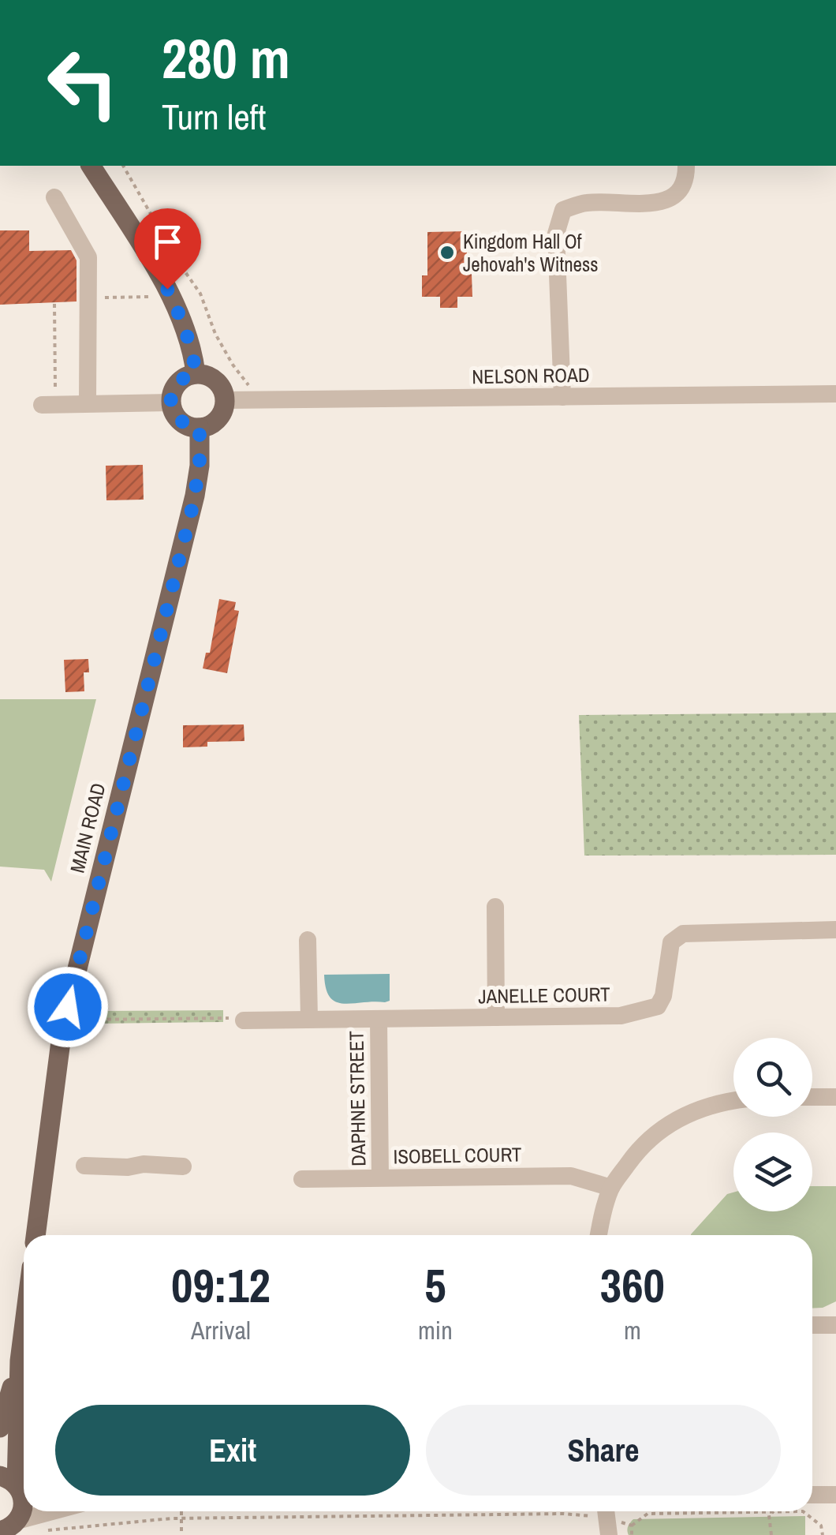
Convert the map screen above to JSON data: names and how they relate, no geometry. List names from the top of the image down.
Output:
{
  "streets": {
    "main road": ["MAIN ROAD"],
    "street": [
      "NELSON ROAD",
      "JANELLE COURT",
      "DAPHNE STREET",
      "ISOBELL COURT"
    ]
  },
  "crossings": [
    ["NELSON ROAD", "MAIN ROAD"],
    ["JANELLE COURT", "DAPHNE STREET"],
    ["DAPHNE STREET", "ISOBELL COURT"]
  ],
  "places": ["Kingdom Hall Of Jehovah's Witness"],
  "page": {
    "turn": ["280 m", "Turn left"],
    "eta": [
      "09:12",
      "Arrival",
      "5",
      "min",
      "360",
      "m"
    ],
    "buttons": ["Exit", "Share"]
  }
}
